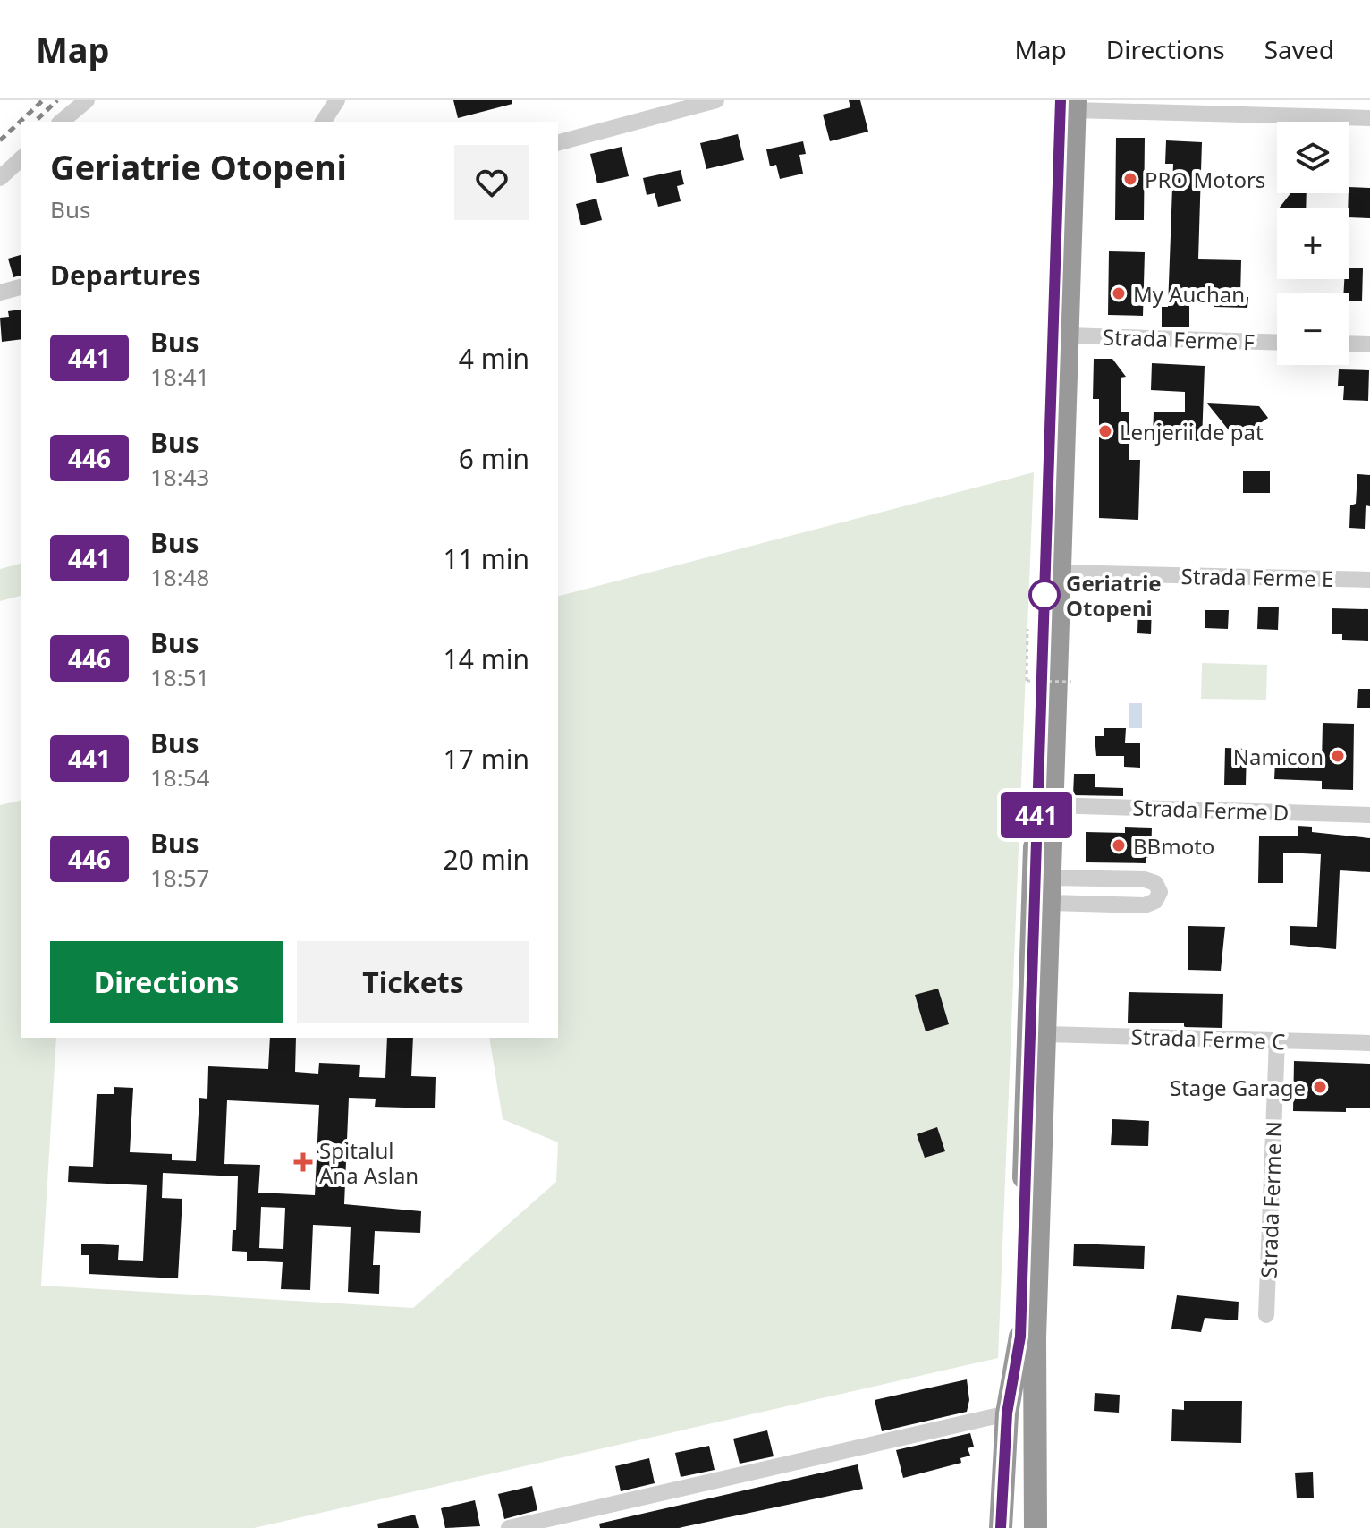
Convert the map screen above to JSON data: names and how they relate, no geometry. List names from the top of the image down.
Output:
{
  "streets": {
    "street": [
      "Strada Ferme F",
      "Strada Ferme E",
      "Strada Ferme D",
      "Strada Ferme C",
      "Strada Ferme N"
    ]
  },
  "crossings": [
    ["Strada Ferme C", "Strada Ferme N"]
  ],
  "places": {
    "other": [
      "PRO Motors",
      "My Auchan",
      "Lenjerii de pat",
      "Geriatrie Otopeni",
      "Namicon",
      "BBmoto",
      "Stage Garage"
    ],
    "health": ["Spitalul Ana Aslan"]
  },
  "lines": ["bus line 441"],
  "page": {
    "header": "Map",
    "nav": ["Map", "Directions", "Saved"],
    "on_map": "441",
    "map_buttons": ["+", "−"],
    "heading": [
      ["Geriatrie Otopeni", "Bus"],
      "Departures"
    ],
    "list": [
      {
        "mark": "441",
        "name": "Bus",
        "note": "18:41",
        "value": "4 min"
      },
      {
        "mark": "446",
        "name": "Bus",
        "note": "18:43",
        "value": "6 min"
      },
      {
        "mark": "441",
        "name": "Bus",
        "note": "18:48",
        "value": "11 min"
      },
      {
        "mark": "446",
        "name": "Bus",
        "note": "18:51",
        "value": "14 min"
      },
      {
        "mark": "441",
        "name": "Bus",
        "note": "18:54",
        "value": "17 min"
      },
      {
        "mark": "446",
        "name": "Bus",
        "note": "18:57",
        "value": "20 min"
      }
    ],
    "buttons": ["Directions", "Tickets"]
  }
}
